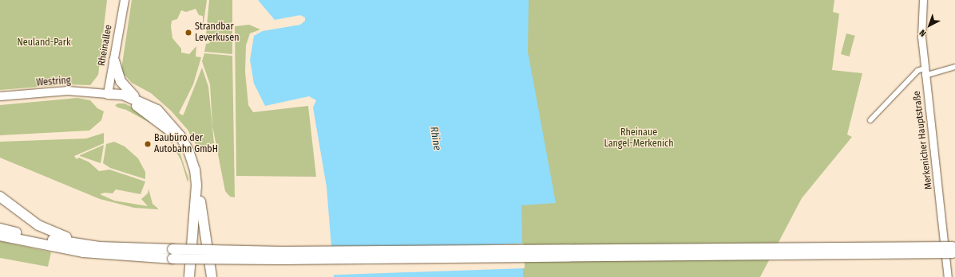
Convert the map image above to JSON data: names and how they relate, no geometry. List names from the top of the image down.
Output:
{
  "streets": {
    "main road": ["Rheinallee", "Westring"],
    "street": ["Merkenicher Hauptstraße"]
  },
  "crossings": [
    ["Rheinallee", "Westring"]
  ],
  "water": ["Rhine"],
  "parks": ["Neuland-Park", "Rheinaue Langel-Merkenich"],
  "places": ["Strandbar Leverkusen", "Baubüro der Autobahn GmbH"],
  "north": "bottom left"
}
